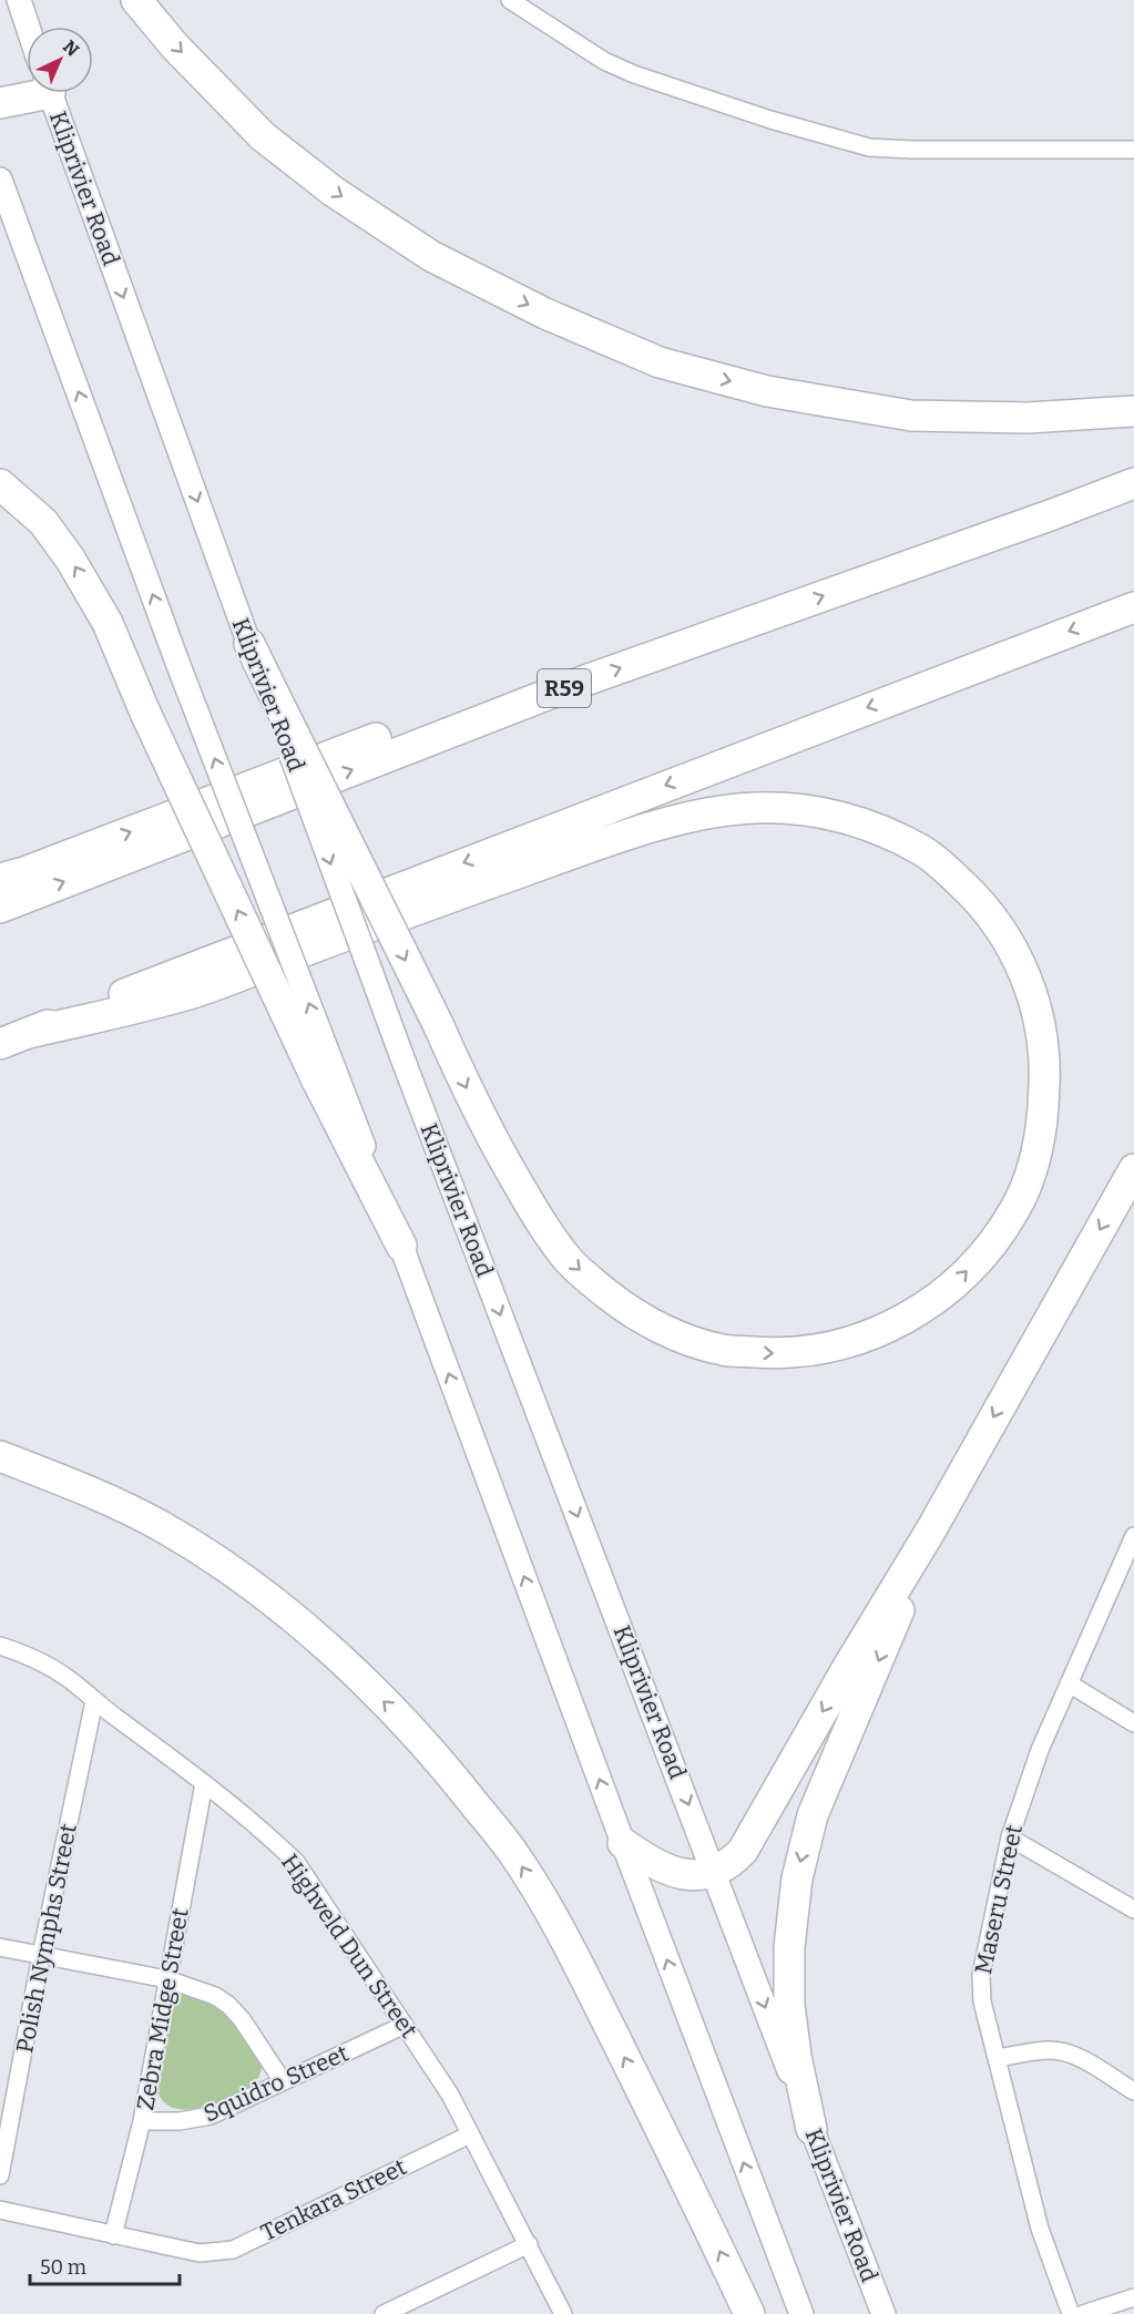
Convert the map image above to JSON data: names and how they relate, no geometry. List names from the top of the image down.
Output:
{
  "streets": {
    "highway": ["R59"],
    "main road": ["Kliprivier Road"],
    "street": [
      "Maseru Street",
      "Polish Nymphs Street",
      "Highveld Dun Street",
      "Zebra Midge Street",
      "Squidro Street",
      "Tenkara Street"
    ]
  },
  "crossings": [
    ["Polish Nymphs Street", "Highveld Dun Street"],
    ["Highveld Dun Street", "Zebra Midge Street"],
    ["Highveld Dun Street", "Squidro Street"],
    ["Highveld Dun Street", "Tenkara Street"],
    ["Zebra Midge Street", "Squidro Street"],
    ["Zebra Midge Street", "Tenkara Street"]
  ],
  "scale_bar": "50 m",
  "north": "top right"
}
